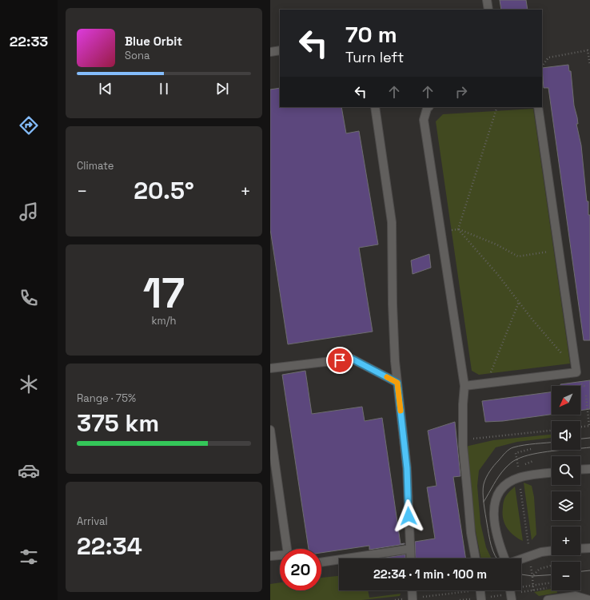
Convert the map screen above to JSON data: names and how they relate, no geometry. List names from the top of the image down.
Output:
{
  "north": "bottom left",
  "page": {
    "tabs": "22:33",
    "turn": ["70 m", "Turn left"],
    "song": ["Blue Orbit", "Sona"],
    "tile": [
      "Climate",
      ["17", "km/h"],
      ["Range · 75%", "375 km"],
      ["Arrival", "22:34"]
    ],
    "heat": ["−", "20.5°", "+"],
    "map_buttons": ["+", "−"],
    "limit": "20",
    "trip": "22:34 · 1 min · 100 m"
  }
}
